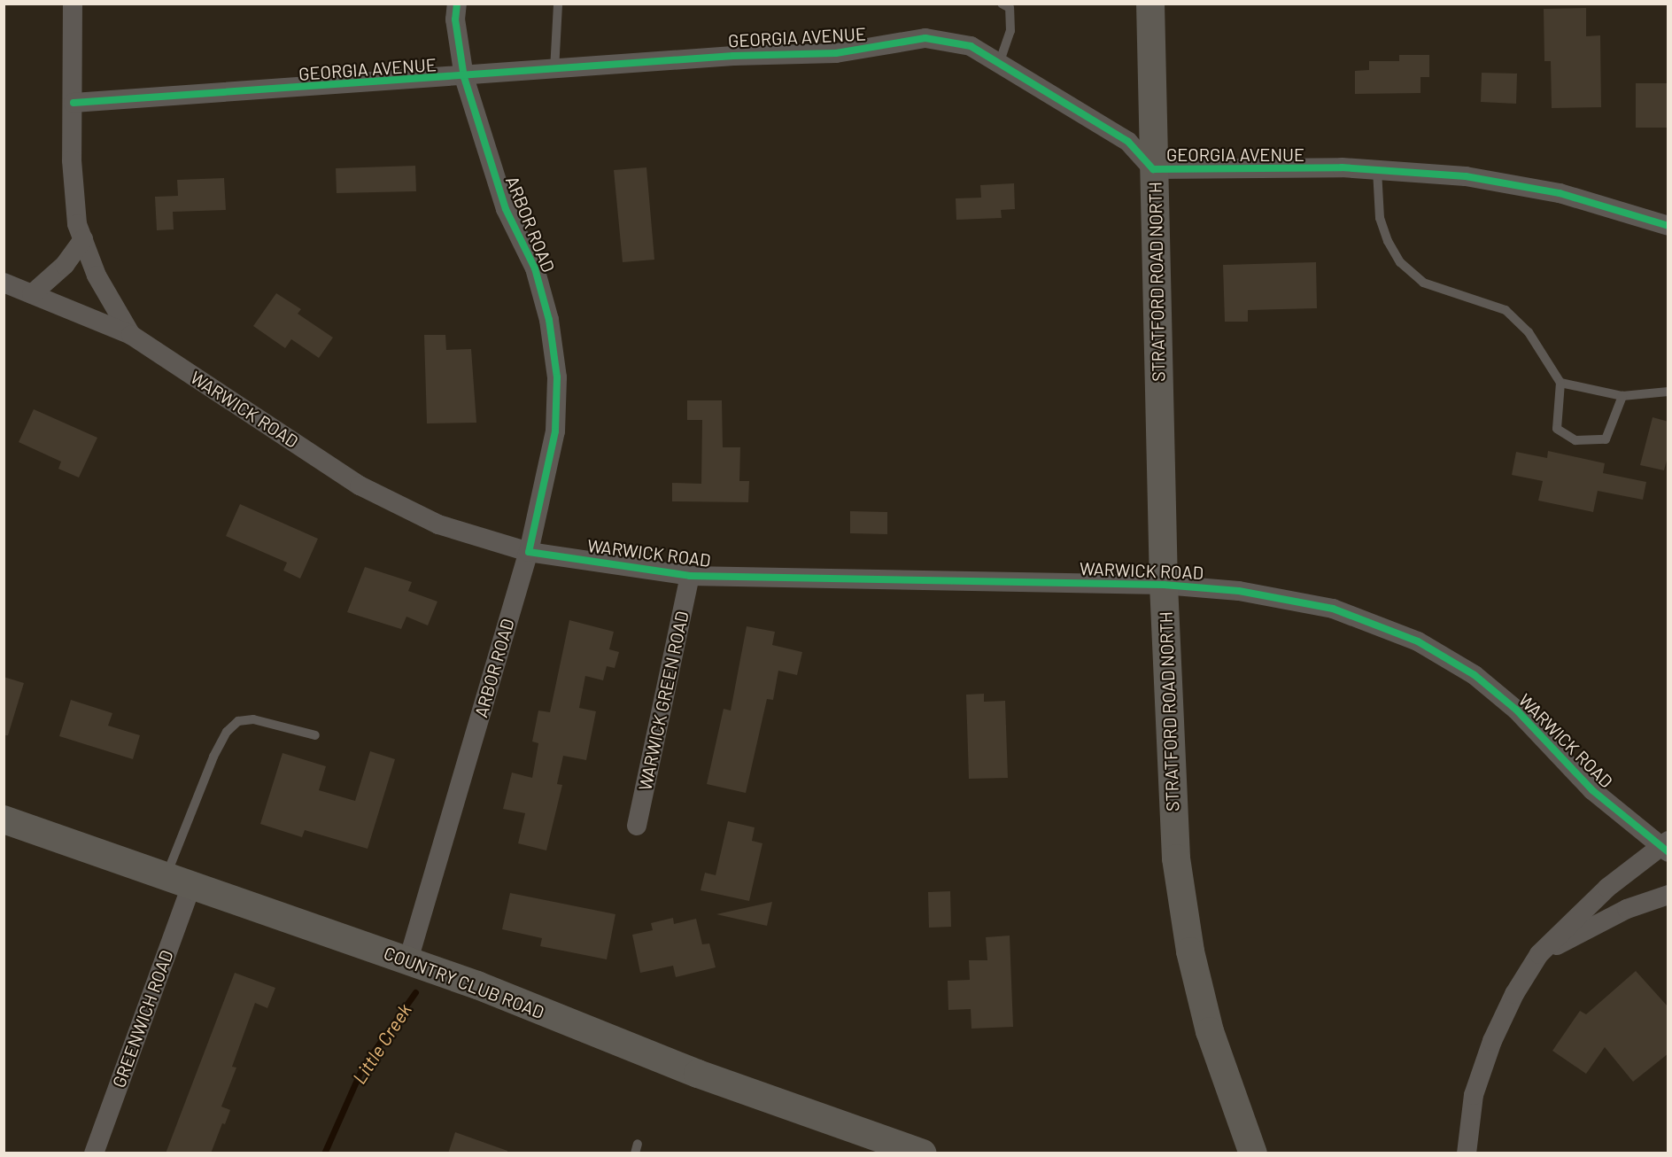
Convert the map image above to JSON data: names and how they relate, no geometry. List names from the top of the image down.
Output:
{
  "streets": {
    "main road": ["STRATFORD ROAD NORTH", "COUNTRY CLUB ROAD"],
    "street": [
      "GEORGIA AVENUE",
      "ARBOR ROAD",
      "WARWICK ROAD",
      "WARWICK GREEN ROAD",
      "GREENWICH ROAD"
    ]
  },
  "crossings": [
    ["GEORGIA AVENUE", "ARBOR ROAD"],
    ["GEORGIA AVENUE", "STRATFORD ROAD NORTH"],
    ["ARBOR ROAD", "WARWICK ROAD"],
    ["ARBOR ROAD", "COUNTRY CLUB ROAD"],
    ["STRATFORD ROAD NORTH", "WARWICK ROAD"],
    ["WARWICK ROAD", "WARWICK GREEN ROAD"],
    ["COUNTRY CLUB ROAD", "GREENWICH ROAD"]
  ],
  "water": ["Little Creek"]
}
